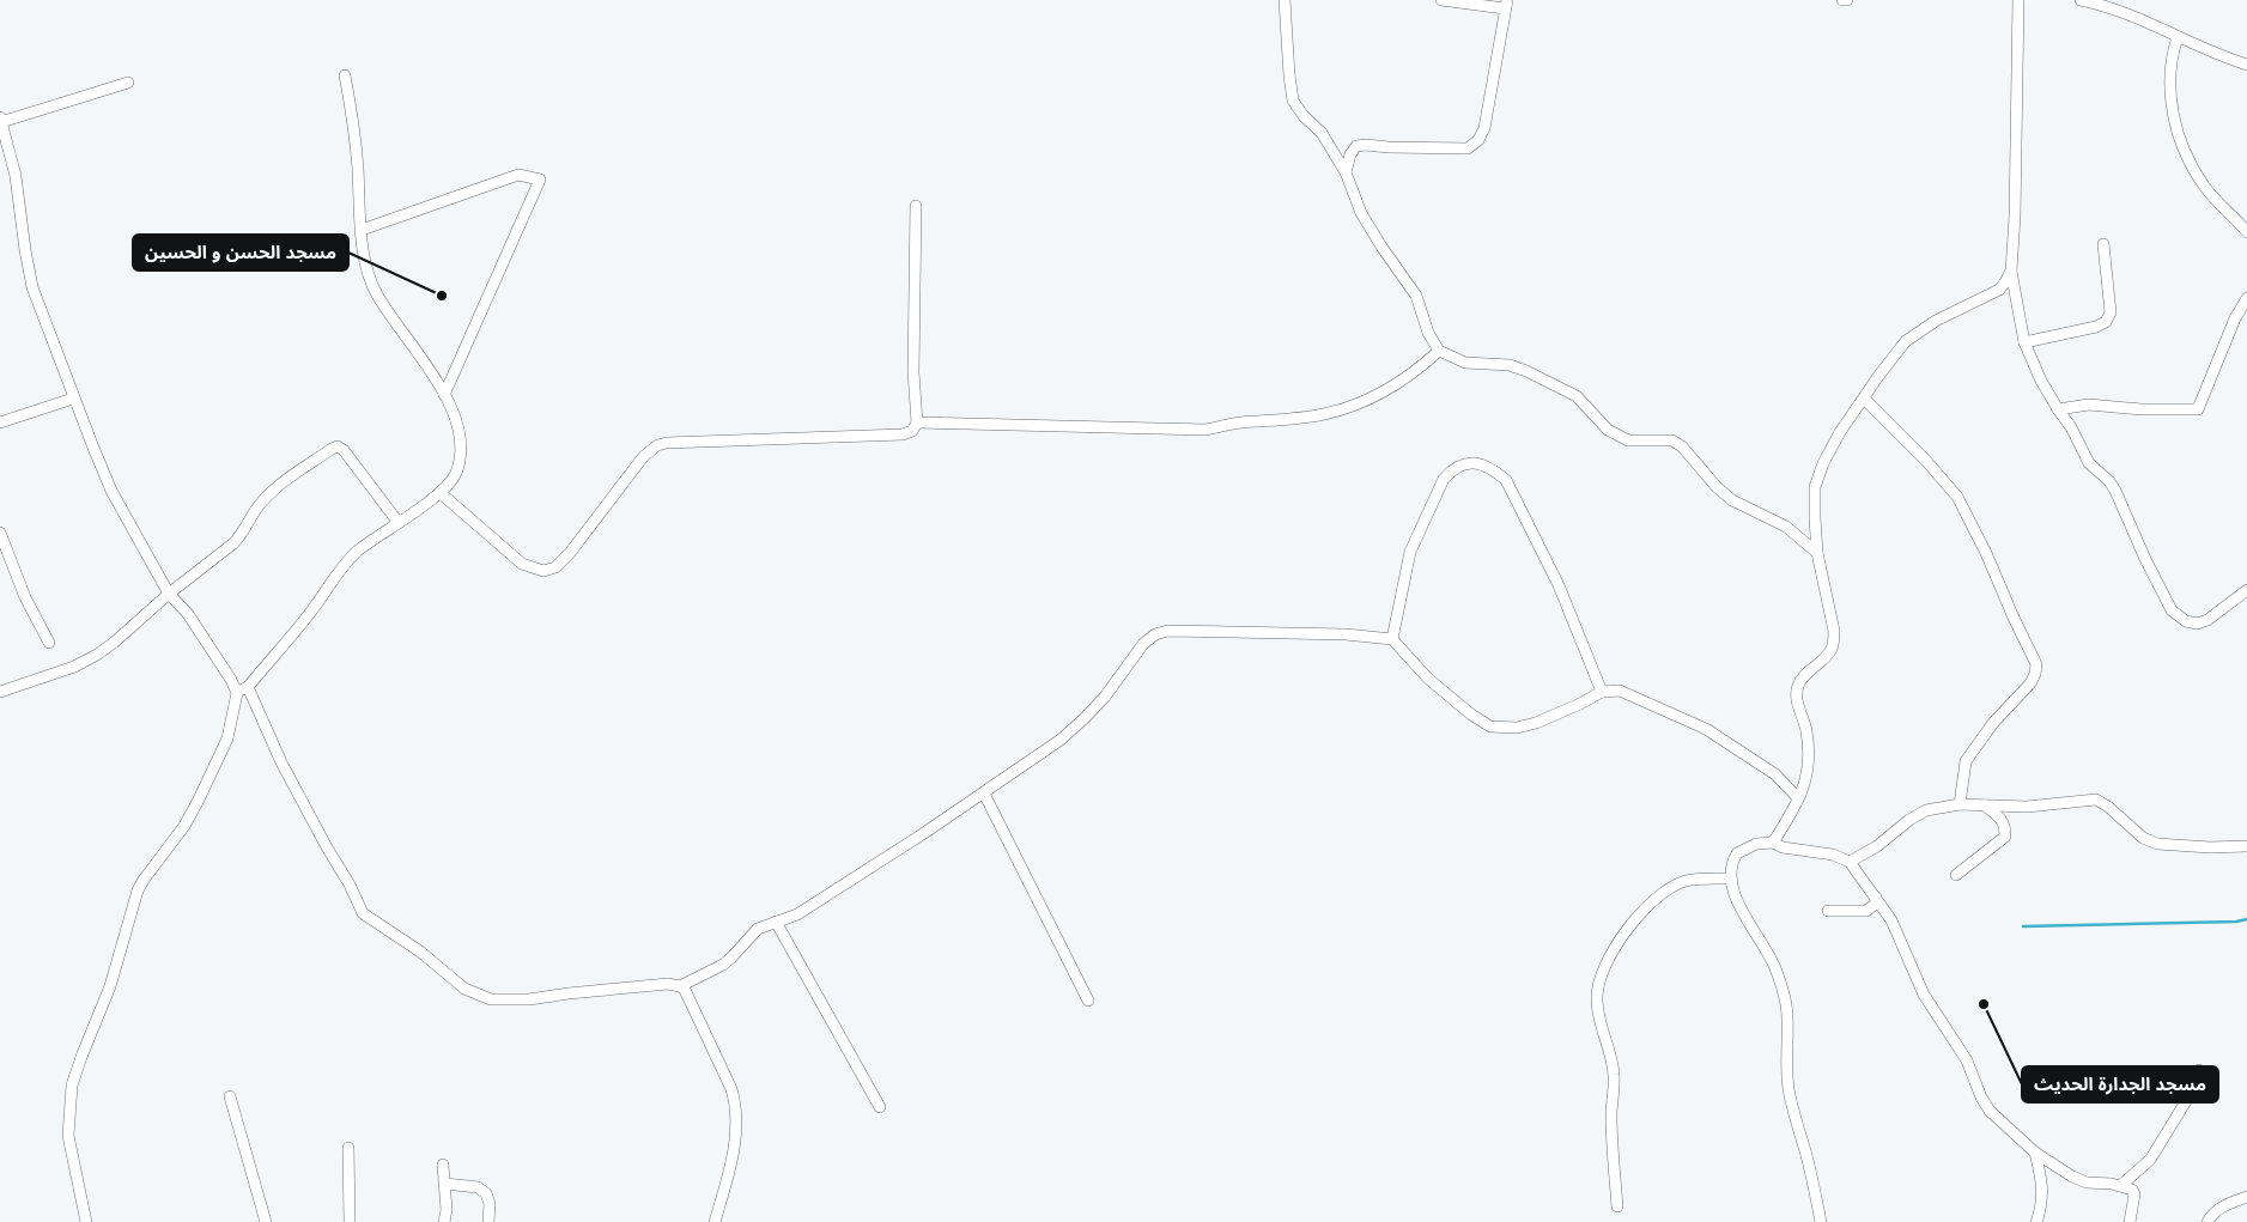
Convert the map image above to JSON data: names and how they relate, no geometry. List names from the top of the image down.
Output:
{
  "places": ["مسجد الحسن و الحسين", "مسجد الجدارة الحديث"]
}
